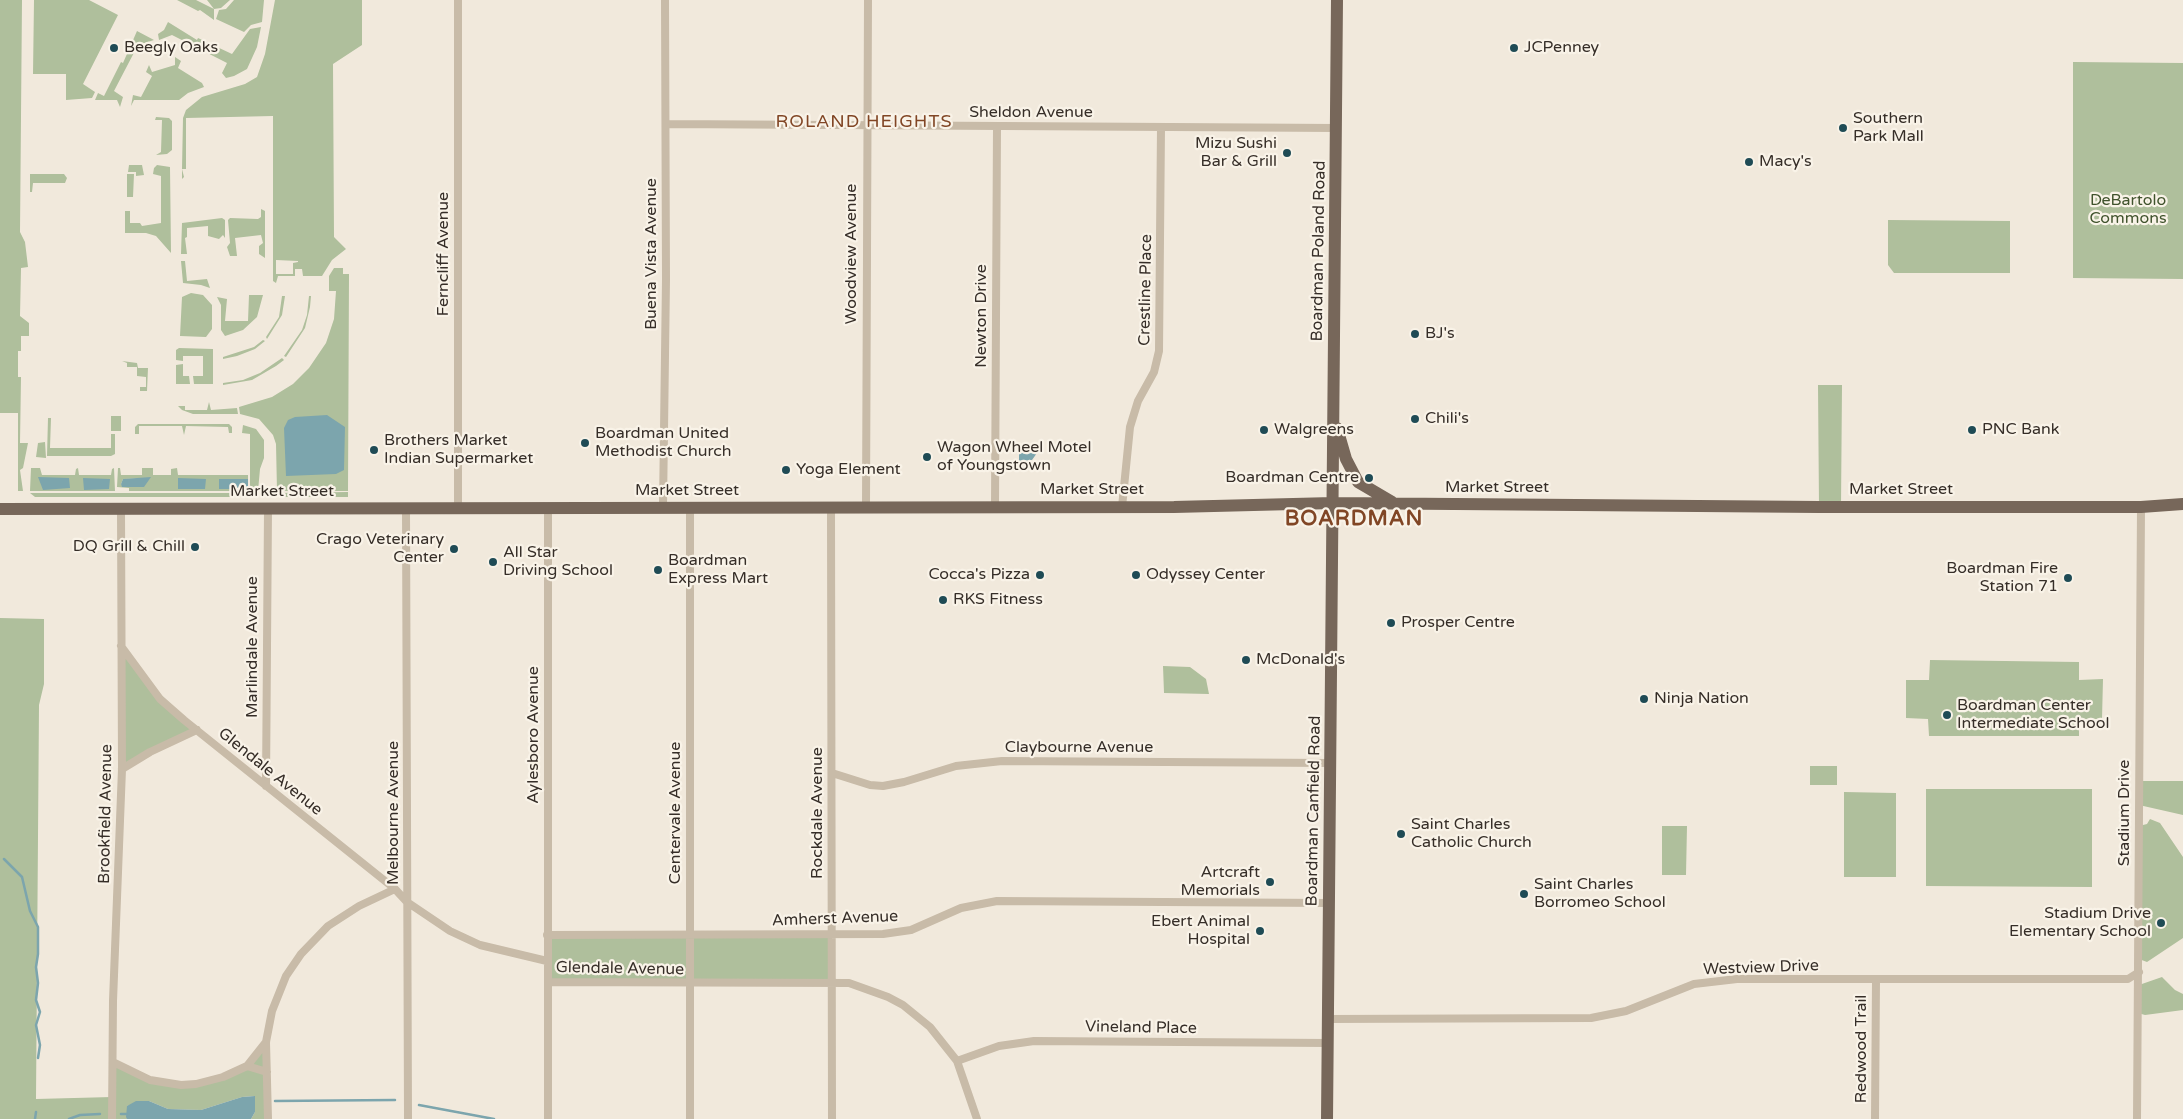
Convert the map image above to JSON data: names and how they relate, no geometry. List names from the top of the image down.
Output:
{
  "streets": {
    "main road": ["Boardman Poland Road", "Market Street", "Boardman Canfield Road"],
    "street": [
      "Sheldon Avenue",
      "Ferncliff Avenue",
      "Buena Vista Avenue",
      "Woodview Avenue",
      "Crestline Place",
      "Newton Drive",
      "Marlindale Avenue",
      "Aylesboro Avenue",
      "Claybourne Avenue",
      "Glendale Avenue",
      "Melbourne Avenue",
      "Centervale Avenue",
      "Rockdale Avenue",
      "Stadium Drive",
      "Brookfield Avenue",
      "Amherst Avenue",
      "Westview Drive",
      "Vineland Place",
      "Redwood Trail"
    ]
  },
  "crossings": [
    ["Sheldon Avenue", "Boardman Poland Road"],
    ["Sheldon Avenue", "Buena Vista Avenue"],
    ["Sheldon Avenue", "Woodview Avenue"],
    ["Sheldon Avenue", "Crestline Place"],
    ["Sheldon Avenue", "Newton Drive"],
    ["Boardman Poland Road", "Market Street"],
    ["Boardman Poland Road", "Boardman Canfield Road"],
    ["Ferncliff Avenue", "Market Street"],
    ["Buena Vista Avenue", "Market Street"],
    ["Woodview Avenue", "Market Street"],
    ["Crestline Place", "Market Street"],
    ["Newton Drive", "Market Street"],
    ["Market Street", "Marlindale Avenue"],
    ["Market Street", "Aylesboro Avenue"],
    ["Market Street", "Boardman Canfield Road"],
    ["Market Street", "Melbourne Avenue"],
    ["Market Street", "Centervale Avenue"],
    ["Market Street", "Rockdale Avenue"],
    ["Market Street", "Stadium Drive"],
    ["Market Street", "Brookfield Avenue"],
    ["Marlindale Avenue", "Glendale Avenue"],
    ["Aylesboro Avenue", "Glendale Avenue"],
    ["Aylesboro Avenue", "Amherst Avenue"],
    ["Claybourne Avenue", "Boardman Canfield Road"],
    ["Claybourne Avenue", "Rockdale Avenue"],
    ["Glendale Avenue", "Melbourne Avenue"],
    ["Glendale Avenue", "Centervale Avenue"],
    ["Glendale Avenue", "Rockdale Avenue"],
    ["Glendale Avenue", "Brookfield Avenue"],
    ["Glendale Avenue", "Vineland Place"],
    ["Boardman Canfield Road", "Amherst Avenue"],
    ["Boardman Canfield Road", "Westview Drive"],
    ["Boardman Canfield Road", "Vineland Place"],
    ["Centervale Avenue", "Amherst Avenue"],
    ["Rockdale Avenue", "Amherst Avenue"],
    ["Stadium Drive", "Westview Drive"],
    ["Westview Drive", "Redwood Trail"]
  ],
  "districts": ["ROLAND HEIGHTS", "BOARDMAN"],
  "parks": ["DeBartolo Commons"],
  "places": [
    "Beegly Oaks",
    "JCPenney",
    "Southern Park Mall",
    "Mizu Sushi Bar & Grill",
    "Macy's",
    "BJ's",
    "Chili's",
    "Walgreens",
    "PNC Bank",
    "Boardman United Methodist Church",
    "Brothers Market Indian Supermarket",
    "Wagon Wheel Motel of Youngstown",
    "Yoga Element",
    "Boardman Centre",
    "DQ Grill & Chill",
    "Crago Veterinary Center",
    "All Star Driving School",
    "Boardman Express Mart",
    "Cocca's Pizza",
    "Odyssey Center",
    "Boardman Fire Station 71",
    "RKS Fitness",
    "Prosper Centre",
    "McDonald's",
    "Ninja Nation",
    "Boardman Center Intermediate School",
    "Saint Charles Catholic Church",
    "Artcraft Memorials",
    "Saint Charles Borromeo School",
    "Stadium Drive Elementary School",
    "Ebert Animal Hospital"
  ]
}
